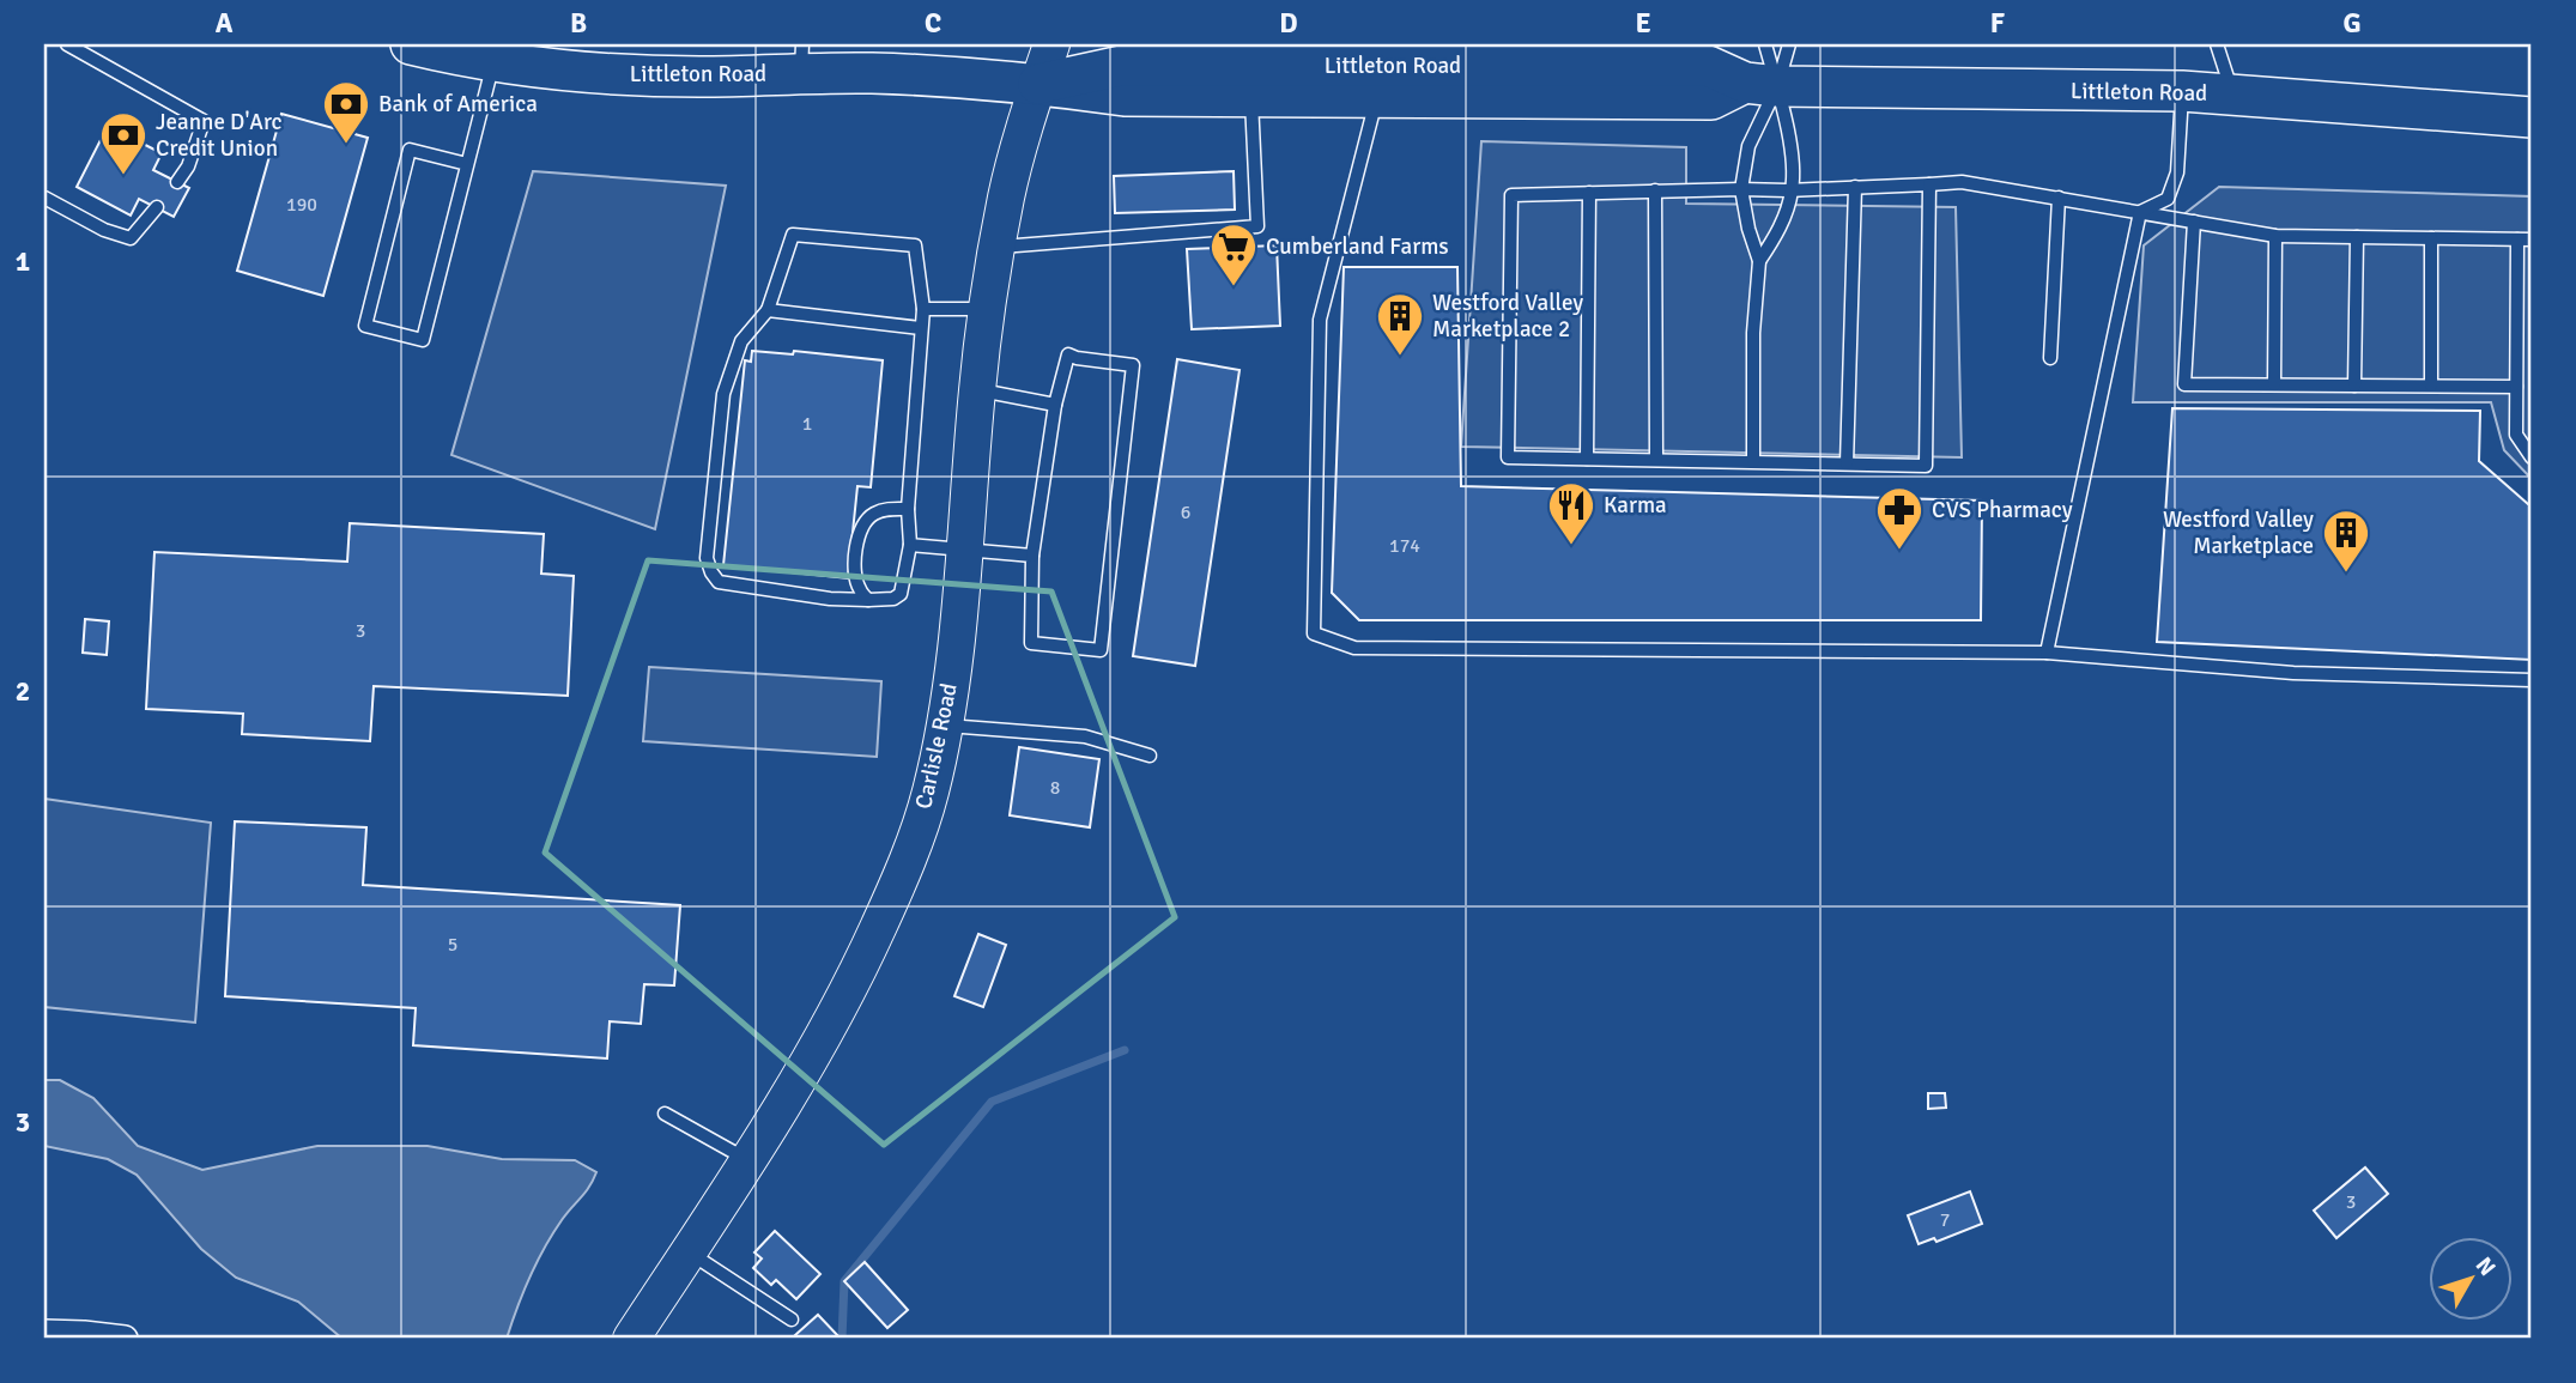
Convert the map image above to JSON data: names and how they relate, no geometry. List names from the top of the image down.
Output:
{
  "streets": {
    "main road": ["Littleton Road", "Carlisle Road"]
  },
  "crossings": [
    ["Littleton Road", "Carlisle Road"]
  ],
  "places": {
    "bank": ["Bank of America", "Jeanne D'Arc Credit Union"],
    "supermarket": ["Cumberland Farms"],
    "building": ["Westford Valley Marketplace 2", "Westford Valley Marketplace"],
    "restaurant": ["Karma"],
    "pharmacy": ["CVS Pharmacy"]
  },
  "house_numbers": [
    "190",
    "1",
    "6",
    "174",
    "3",
    "8",
    "5",
    "3",
    "7"
  ],
  "north": "top right",
  "grid": {
    "columns": [
      "A",
      "B",
      "C",
      "D",
      "E",
      "F",
      "G"
    ],
    "rows": ["1", "2", "3"]
  }
}
